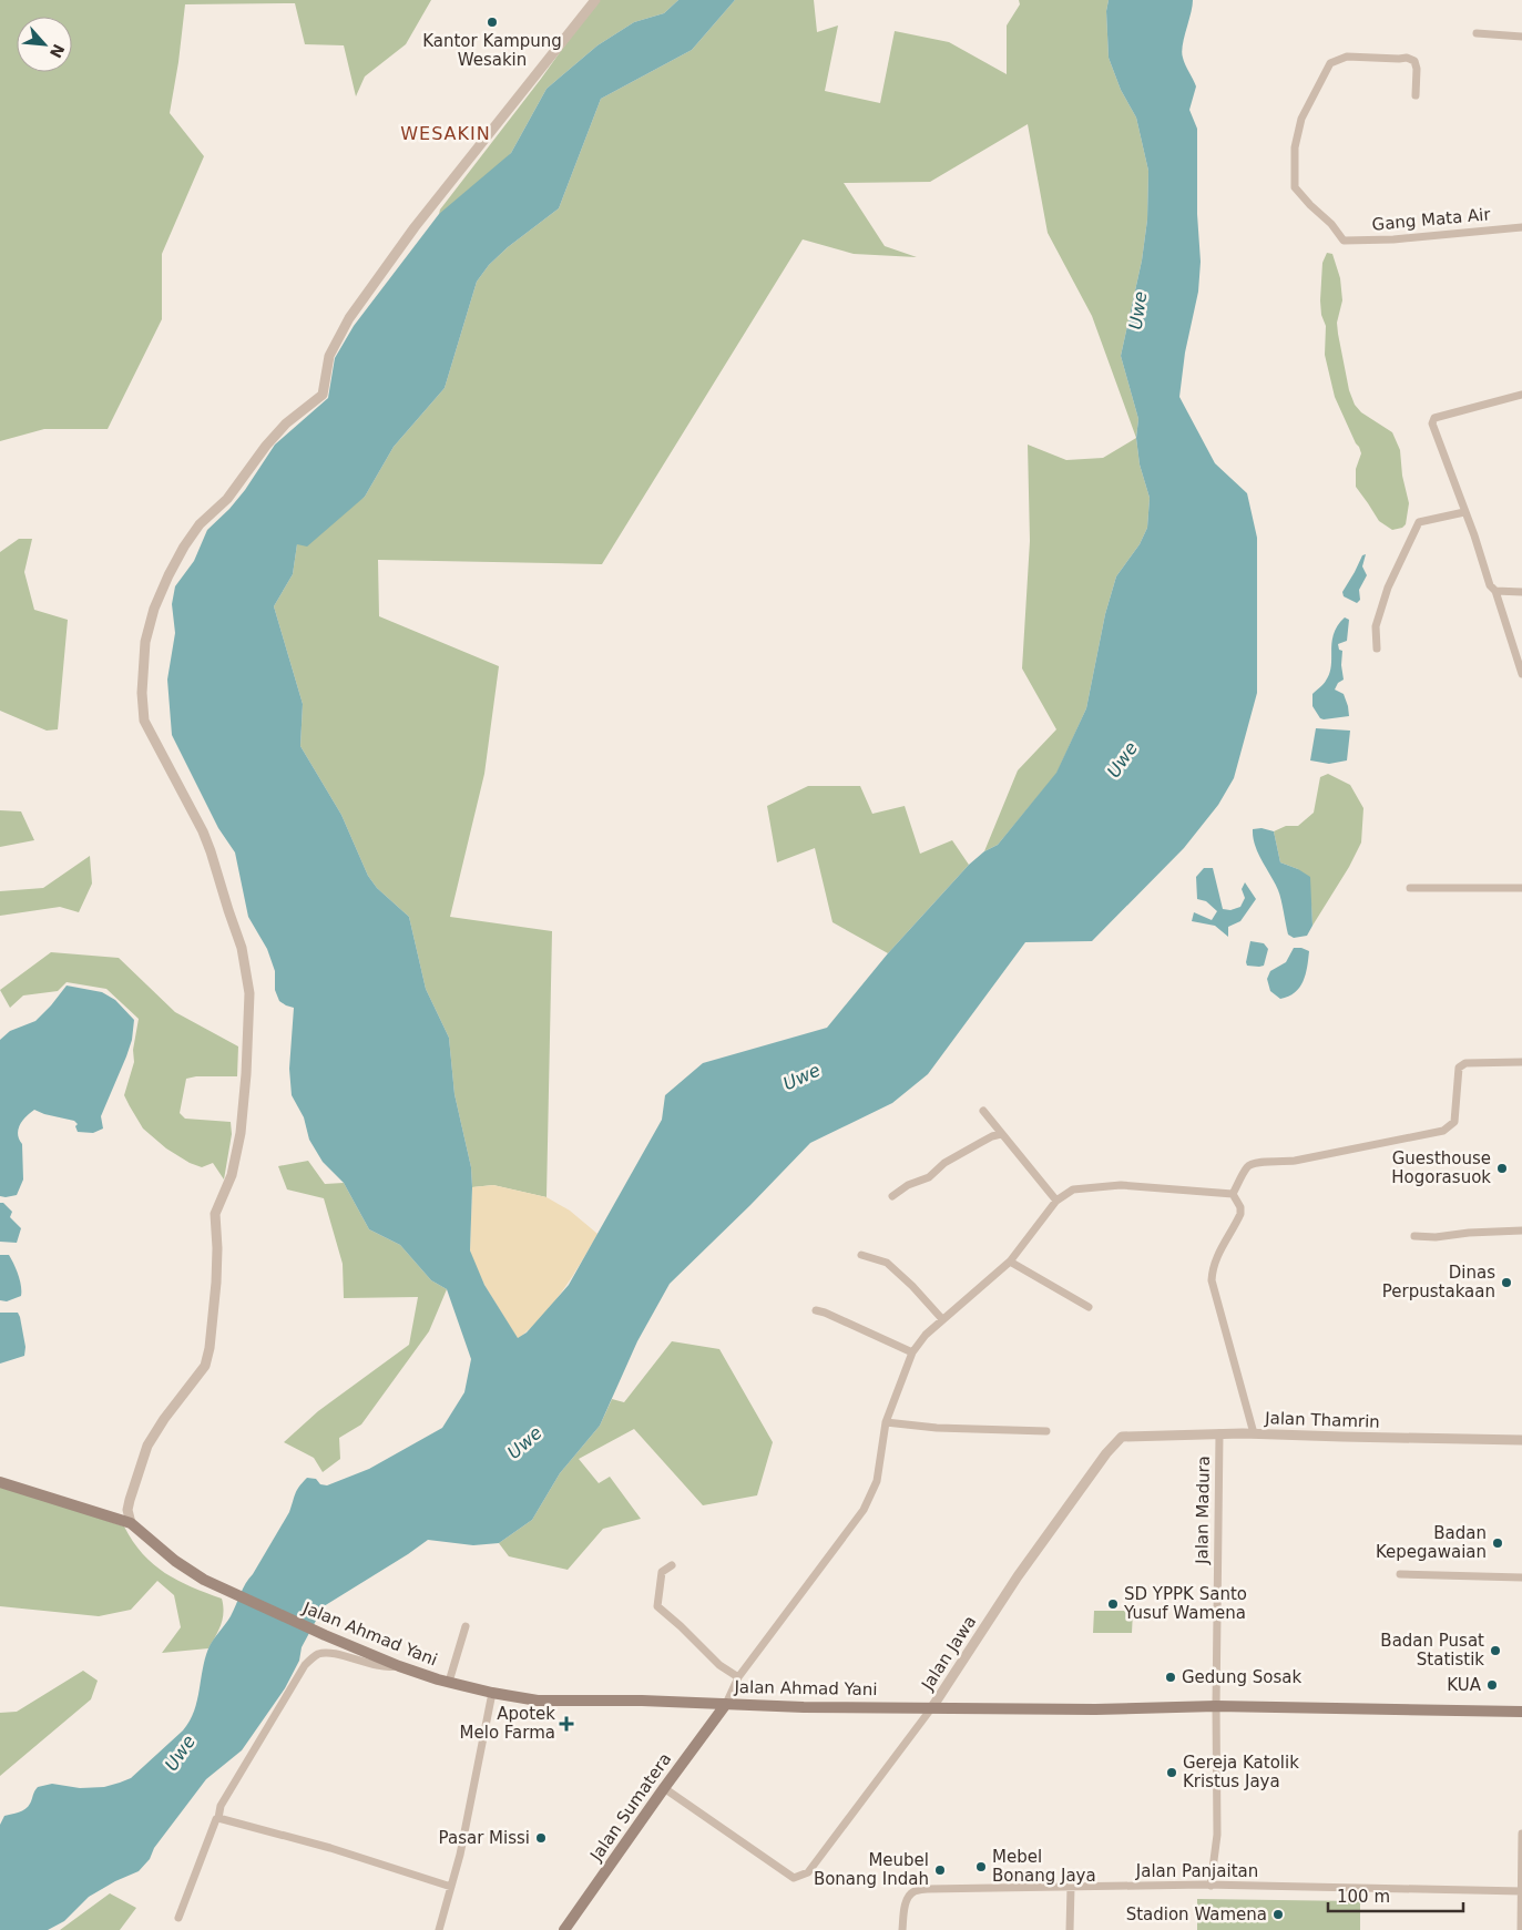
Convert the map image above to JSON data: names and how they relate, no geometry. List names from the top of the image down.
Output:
{
  "streets": {
    "main road": ["Jalan Ahmad Yani", "Jalan Sumatera"],
    "street": [
      "Gang Mata Air",
      "Jalan Thamrin",
      "Jalan Madura",
      "Jalan Jawa",
      "Jalan Panjaitan"
    ]
  },
  "crossings": [
    ["Jalan Thamrin", "Jalan Madura"],
    ["Jalan Thamrin", "Jalan Jawa"],
    ["Jalan Madura", "Jalan Ahmad Yani"],
    ["Jalan Madura", "Jalan Panjaitan"],
    ["Jalan Ahmad Yani", "Jalan Jawa"],
    ["Jalan Ahmad Yani", "Jalan Sumatera"],
    ["Jalan Jawa", "Jalan Sumatera"]
  ],
  "districts": ["WESAKIN"],
  "water": ["Uwe"],
  "places": {
    "other": [
      "Kantor Kampung Wesakin",
      "Guesthouse Hogorasuok",
      "Dinas Perpustakaan",
      "Badan Kepegawaian",
      "SD YPPK Santo Yusuf Wamena",
      "Badan Pusat Statistik",
      "Gedung Sosak",
      "KUA",
      "Gereja Katolik Kristus Jaya",
      "Pasar Missi",
      "Mebel Bonang Jaya",
      "Meubel Bonang Indah",
      "Stadion Wamena"
    ],
    "health": ["Apotek Melo Farma"]
  },
  "scale_bar": "100 m",
  "north": "bottom right"
}
